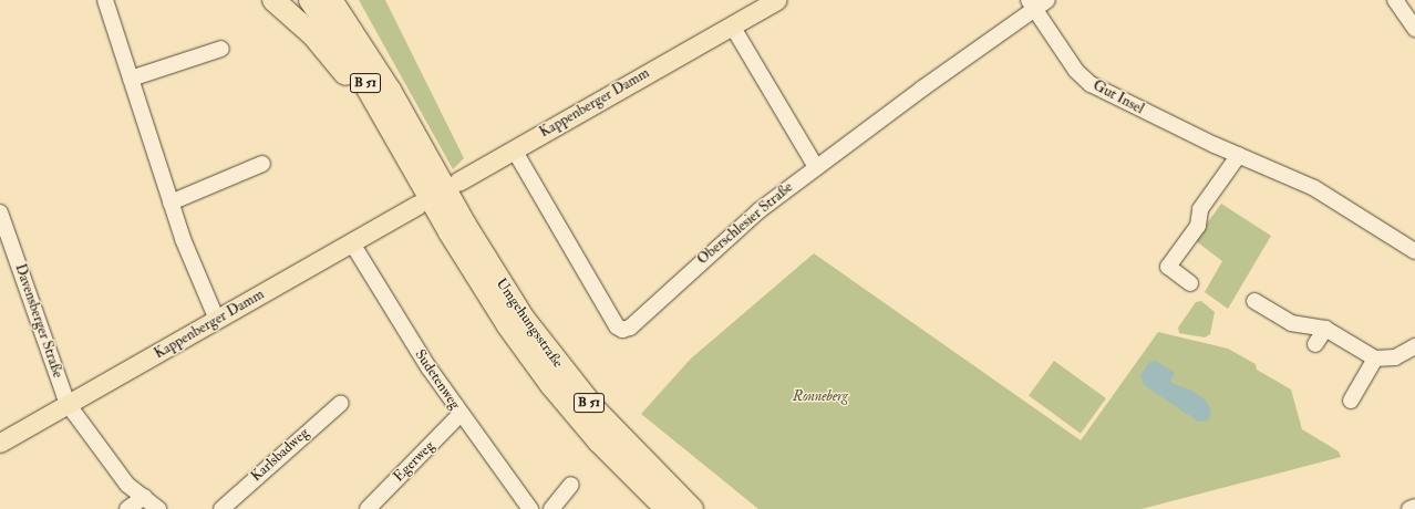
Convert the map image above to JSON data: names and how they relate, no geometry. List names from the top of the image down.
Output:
{
  "streets": {
    "highway": ["B 51", "Umgehungsstraße"],
    "main road": ["Kappenberger Damm"],
    "street": [
      "Gut Insel",
      "Oberschlesier Straße",
      "Davensberger Straße",
      "Sudetenweg",
      "Karlsbadweg",
      "Egerweg"
    ]
  },
  "crossings": [
    ["B 51", "Umgehungsstraße"],
    ["Gut Insel", "Oberschlesier Straße"],
    ["Kappenberger Damm", "Oberschlesier Straße"],
    ["Kappenberger Damm", "Davensberger Straße"],
    ["Kappenberger Damm", "Sudetenweg"],
    ["Sudetenweg", "Egerweg"]
  ],
  "parks": ["Ronneberg"]
}
